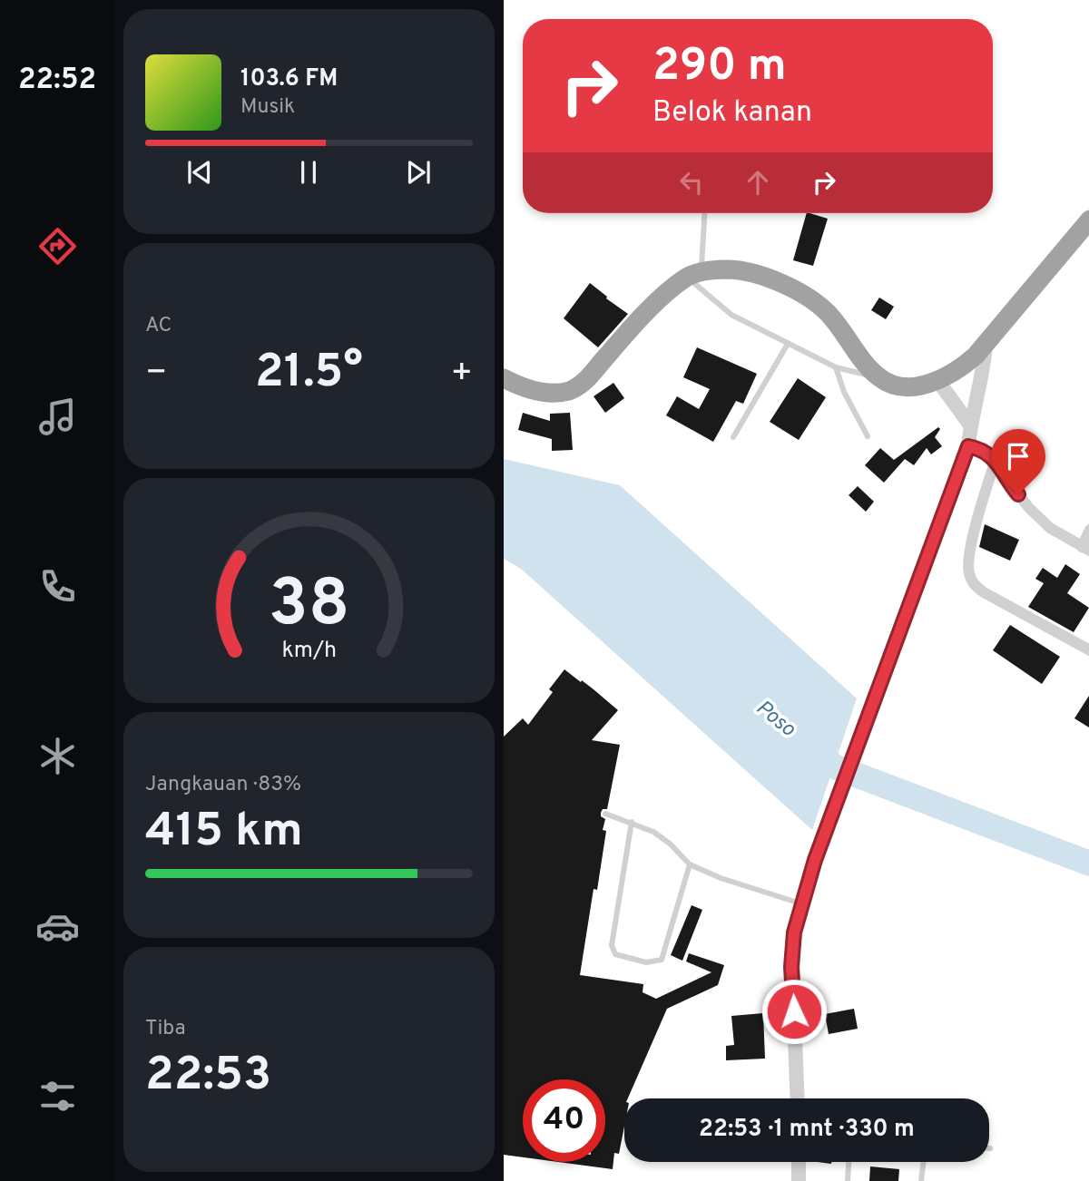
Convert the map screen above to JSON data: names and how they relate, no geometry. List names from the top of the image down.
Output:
{
  "water": ["Poso"],
  "page": {
    "tabs": "22:52",
    "turn": ["290 m", "Belok kanan"],
    "song": ["103.6 FM", "Musik"],
    "tile": [
      "AC",
      ["Jangkauan · 83%", "415 km"],
      ["Tiba", "22:53"]
    ],
    "heat": ["−", "21.5°", "+"],
    "limit": "40",
    "trip": "22:53 · 1 mnt · 330 m",
    "gauge": ["38", "km/h"]
  }
}
